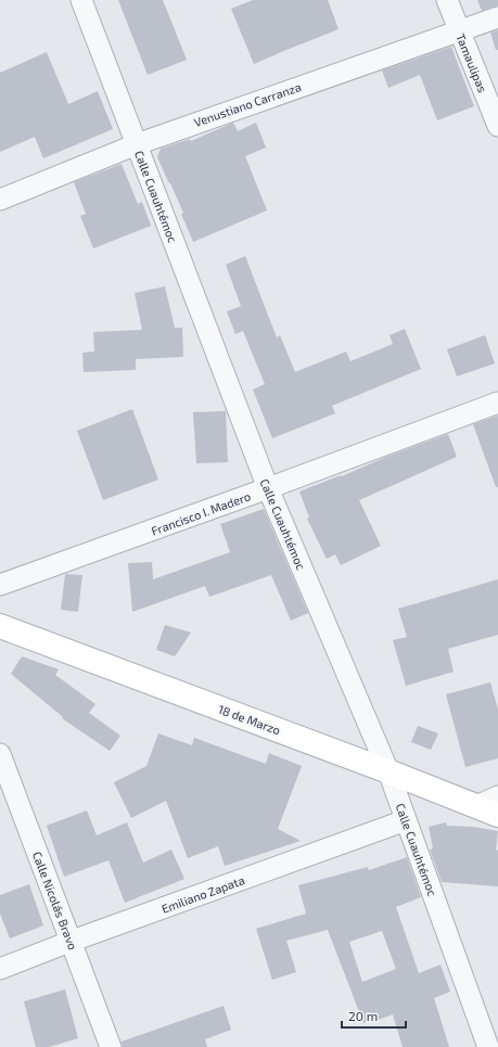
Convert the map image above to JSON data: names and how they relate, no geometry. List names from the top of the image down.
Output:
{
  "streets": {
    "main road": ["18 de Marzo"],
    "street": [
      "Tamaulipas",
      "Venustiano Carranza",
      "Calle Cuauhtémoc",
      "Francisco I. Madero",
      "Emiliano Zapata",
      "Calle Nicolás Bravo"
    ]
  },
  "crossings": [
    ["Tamaulipas", "Venustiano Carranza"],
    ["Venustiano Carranza", "Calle Cuauhtémoc"],
    ["Calle Cuauhtémoc", "Francisco I. Madero"],
    ["Calle Cuauhtémoc", "18 de Marzo"],
    ["Calle Cuauhtémoc", "Emiliano Zapata"],
    ["Emiliano Zapata", "Calle Nicolás Bravo"]
  ],
  "scale_bar": "20 m"
}
